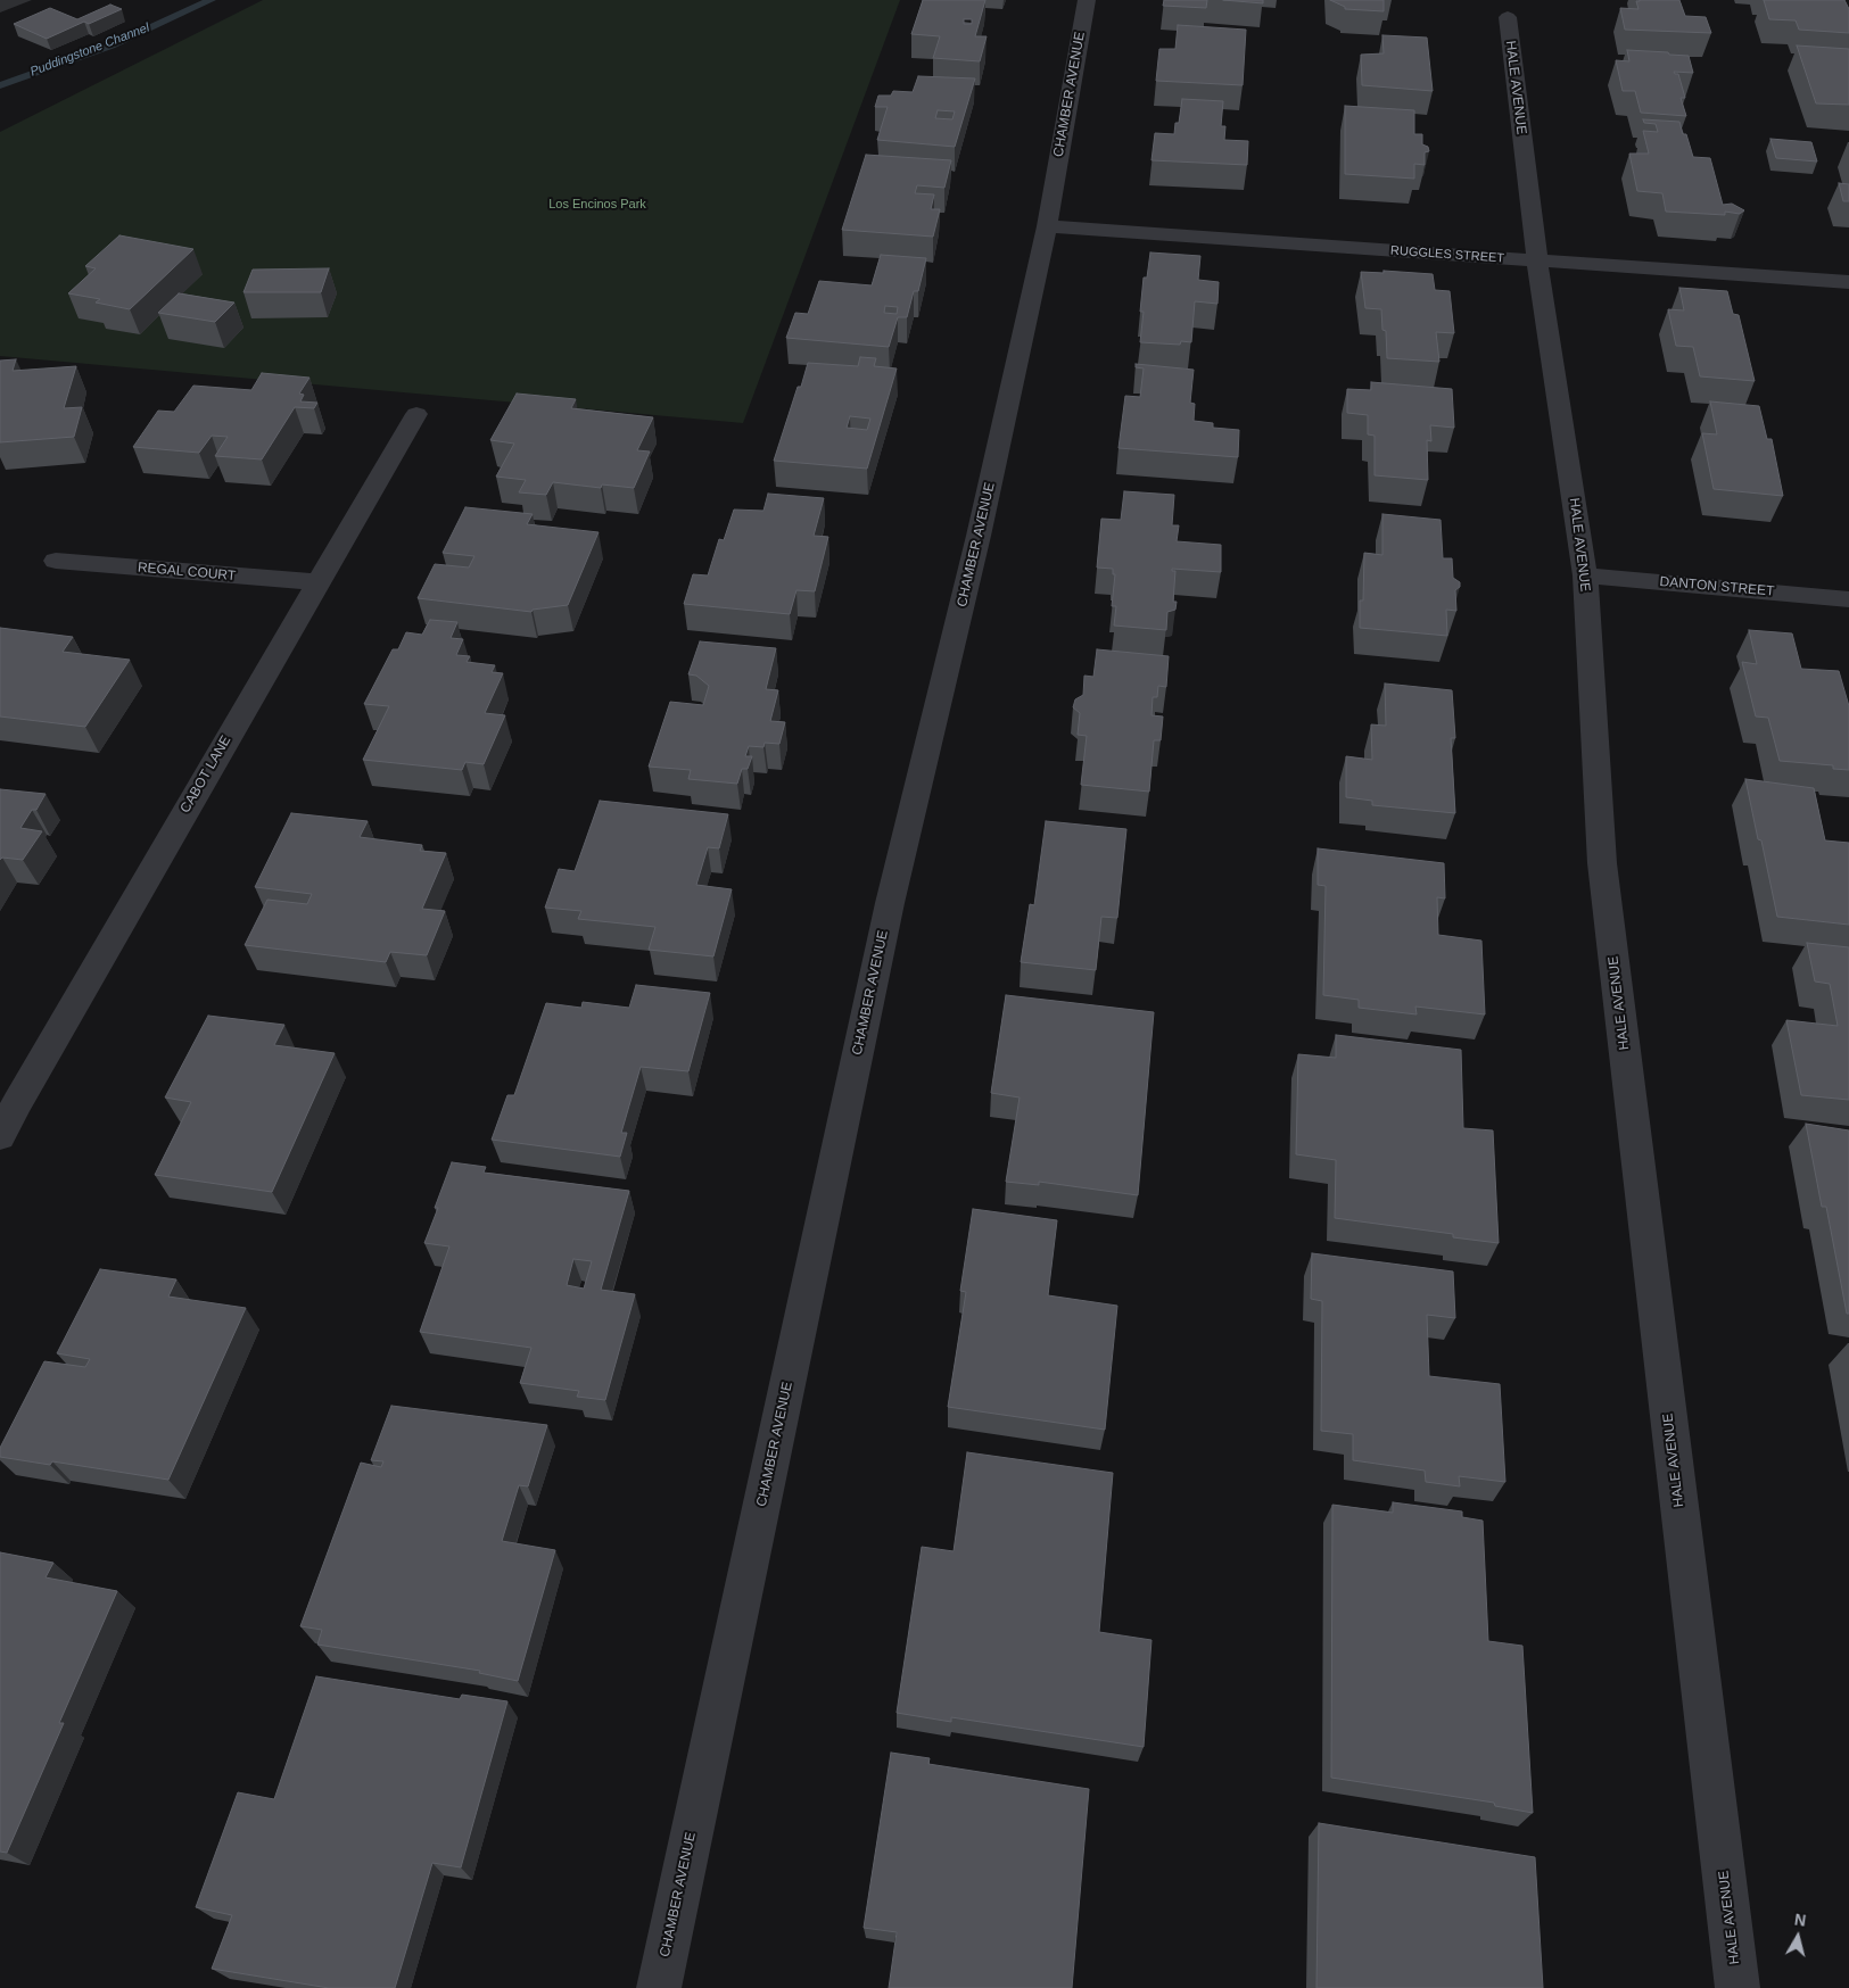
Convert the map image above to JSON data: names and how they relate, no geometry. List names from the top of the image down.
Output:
{
  "streets": {
    "street": [
      "HALE AVENUE",
      "CHAMBER AVENUE",
      "RUGGLES STREET",
      "REGAL COURT",
      "DANTON STREET",
      "CABOT LANE"
    ]
  },
  "crossings": [
    ["HALE AVENUE", "RUGGLES STREET"],
    ["HALE AVENUE", "DANTON STREET"],
    ["CHAMBER AVENUE", "RUGGLES STREET"],
    ["REGAL COURT", "CABOT LANE"]
  ],
  "water": ["Puddingstone Channel"],
  "parks": ["Los Encinos Park"],
  "north": "top"
}
